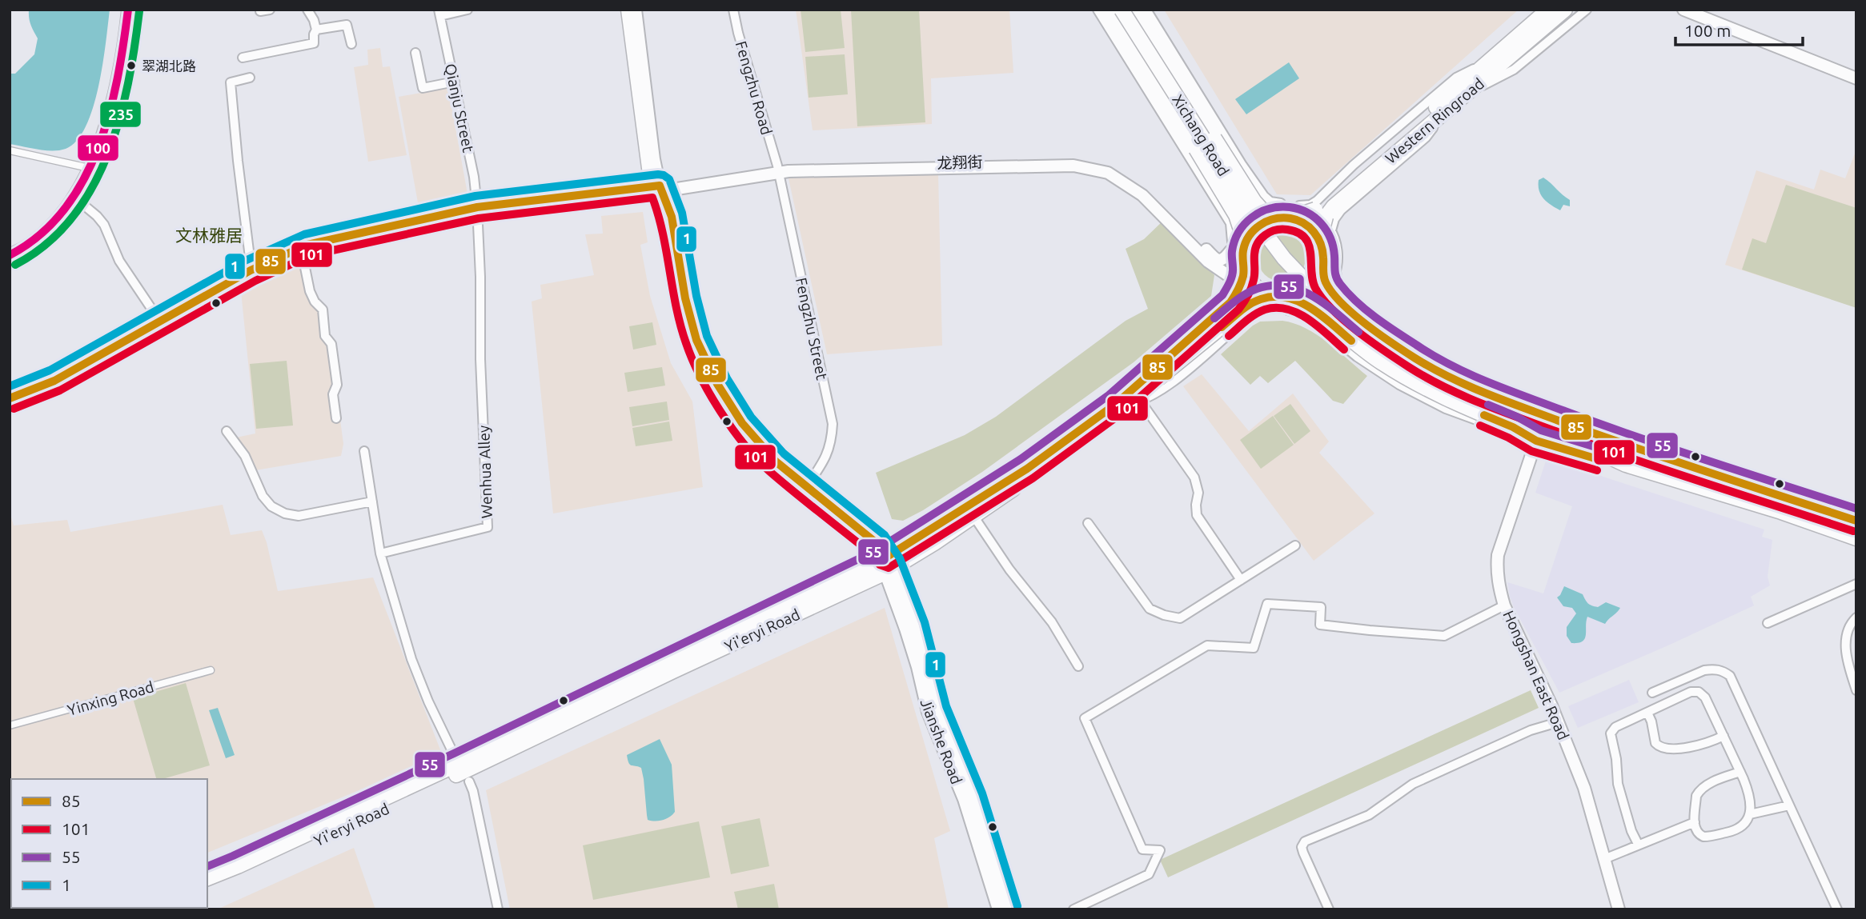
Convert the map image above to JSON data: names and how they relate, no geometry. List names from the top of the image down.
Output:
{
  "streets": {
    "main road": ["Western Ringroad", "Xichang Road", "Yi'eryi Road"],
    "street": [
      "Fengzhu Road",
      "Qianju Street",
      "龙翔街",
      "Fengzhu Street",
      "Wenhua Alley",
      "Hongshan East Road",
      "Yinxing Road",
      "Jianshe Road"
    ]
  },
  "crossings": [
    ["Fengzhu Road", "龙翔街"],
    ["Fengzhu Road", "Fengzhu Street"],
    ["Qianju Street", "龙翔街"],
    ["Qianju Street", "Wenhua Alley"],
    ["Western Ringroad", "Xichang Road"],
    ["Western Ringroad", "龙翔街"],
    ["Xichang Road", "龙翔街"],
    ["Xichang Road", "Yi'eryi Road"],
    ["龙翔街", "Fengzhu Street"],
    ["龙翔街", "Wenhua Alley"],
    ["龙翔街", "Yi'eryi Road"],
    ["龙翔街", "Jianshe Road"],
    ["Fengzhu Street", "Jianshe Road"],
    ["Yi'eryi Road", "Jianshe Road"]
  ],
  "districts": ["文林雅居"],
  "places": ["翠湖北路"],
  "lines": [
    "transit line 100",
    "transit line 235",
    "transit line 1",
    "transit line 85",
    "transit line 101",
    "transit line 55"
  ],
  "legend": [
    "85",
    "101",
    "55",
    "1"
  ],
  "scale_bar": "100 m"
}
